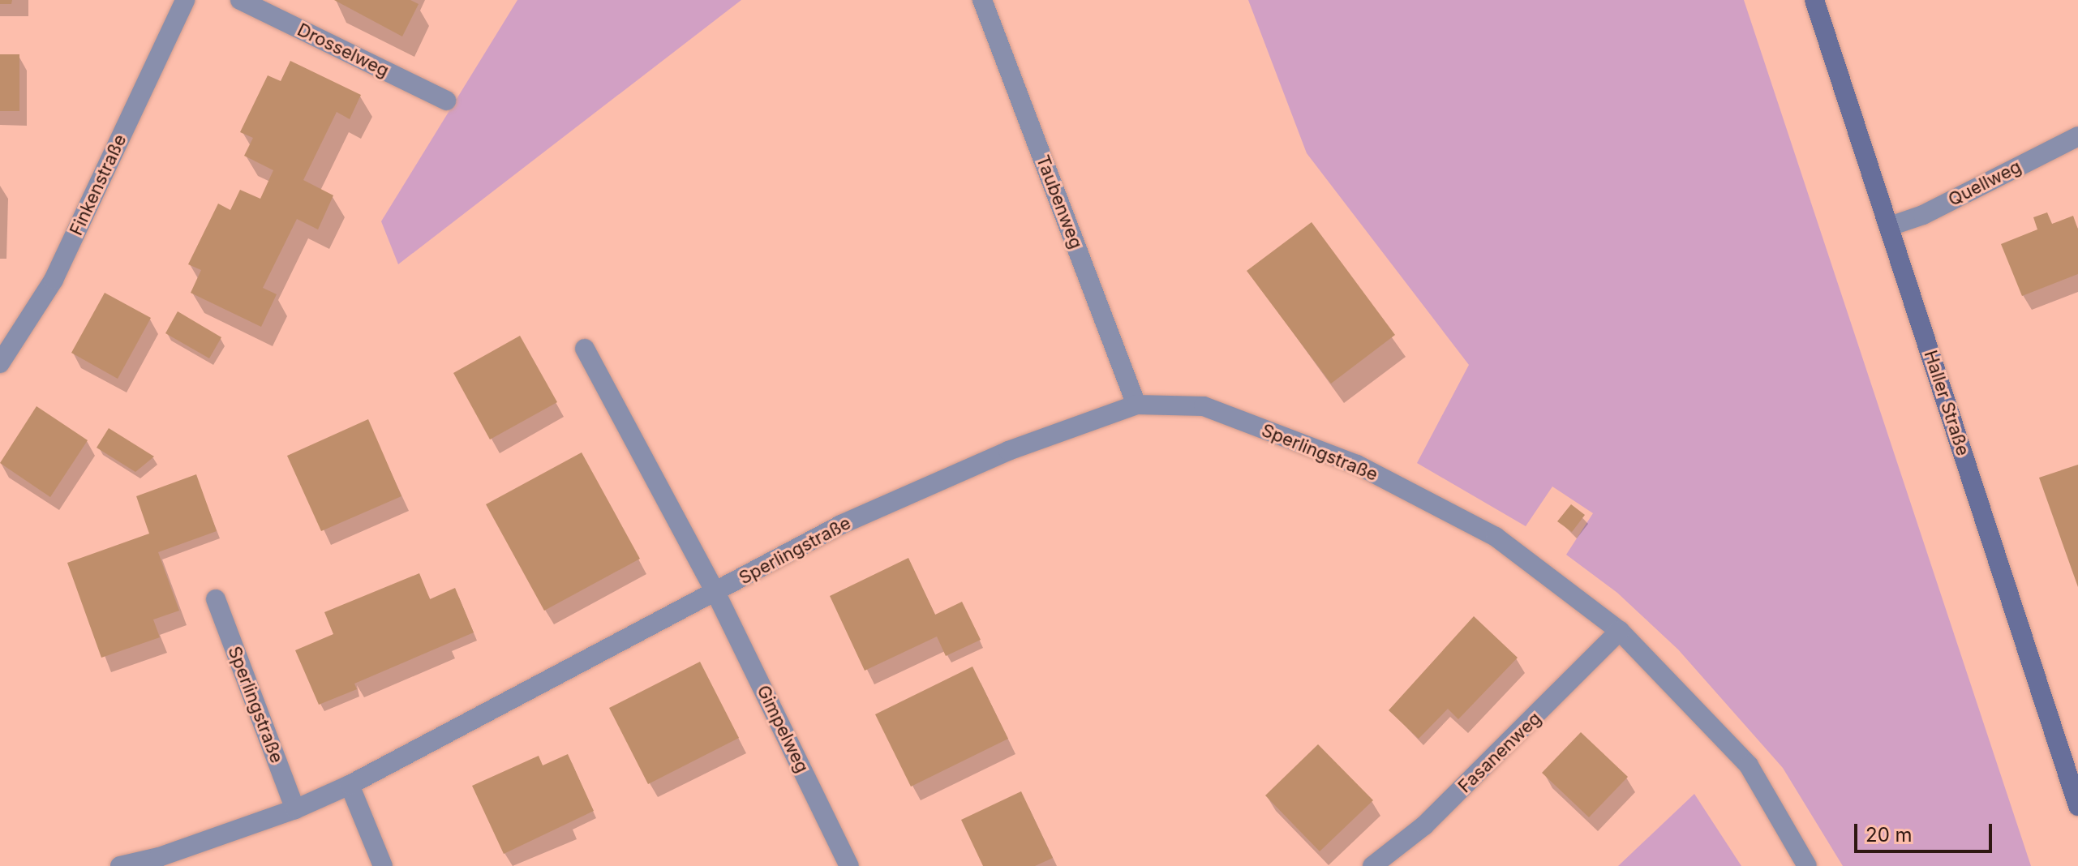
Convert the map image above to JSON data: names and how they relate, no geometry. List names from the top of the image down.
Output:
{
  "streets": {
    "main road": ["Haller Straße"],
    "street": [
      "Drosselweg",
      "Quellweg",
      "Finkenstraße",
      "Taubenweg",
      "Sperlingstraße",
      "Gimpelweg",
      "Fasanenweg"
    ]
  },
  "crossings": [
    ["Quellweg", "Haller Straße"],
    ["Taubenweg", "Sperlingstraße"],
    ["Sperlingstraße", "Gimpelweg"],
    ["Sperlingstraße", "Fasanenweg"]
  ],
  "scale_bar": "20 m"
}
